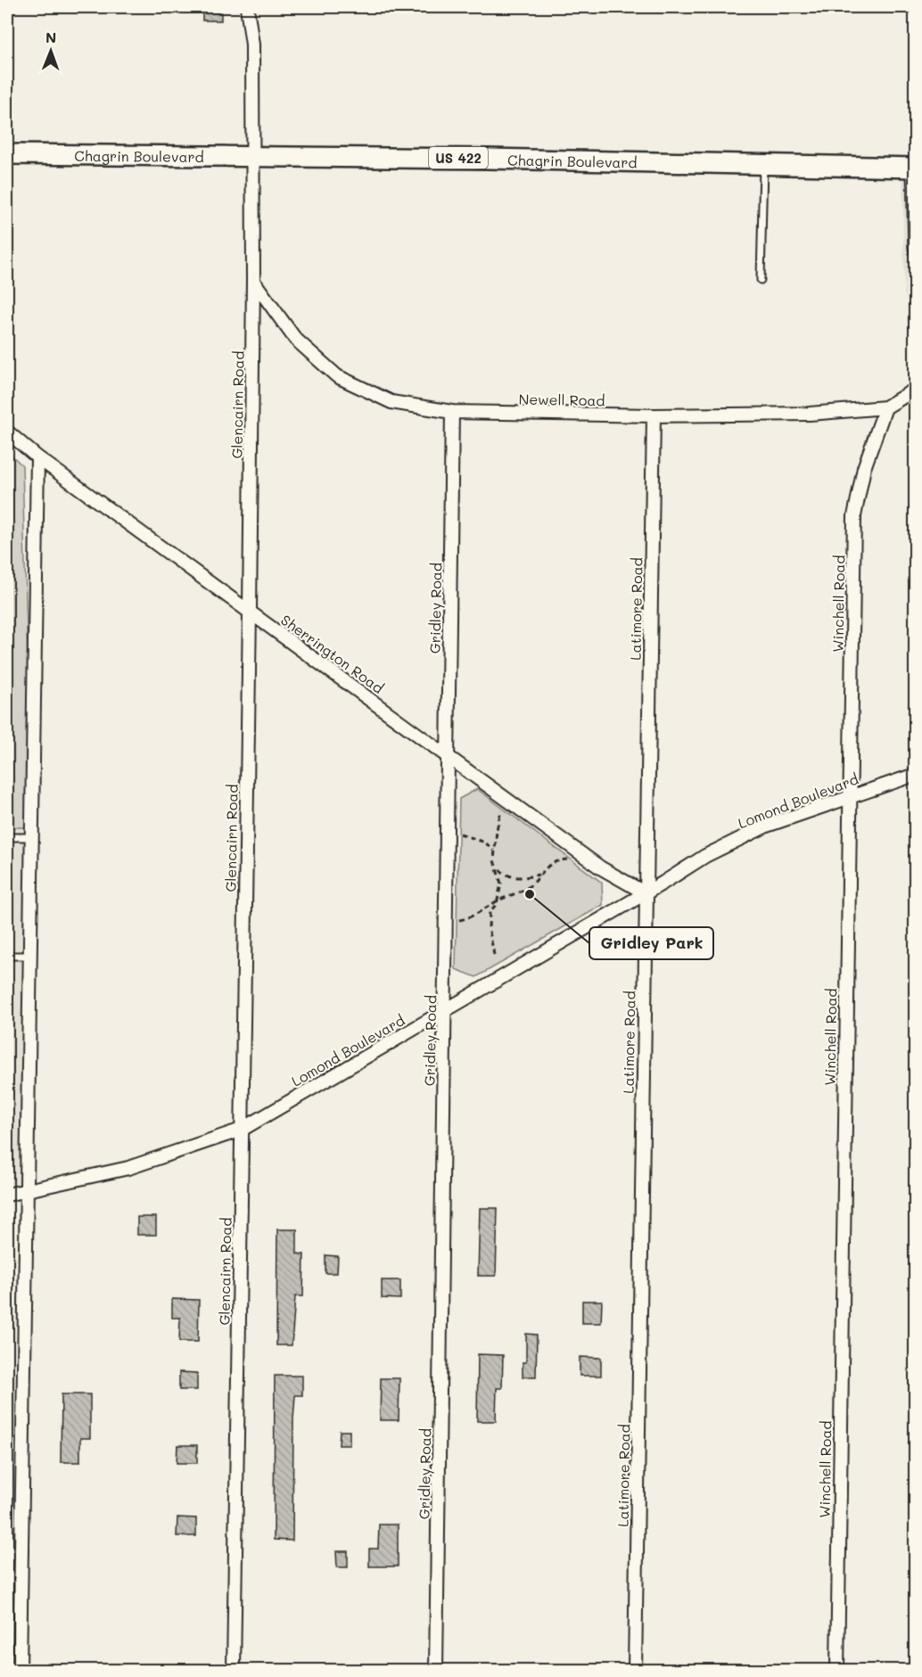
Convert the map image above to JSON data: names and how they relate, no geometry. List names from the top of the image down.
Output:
{
  "streets": {
    "main road": ["Chagrin Boulevard", "US 422"],
    "street": [
      "Newell Road",
      "Glencairn Road",
      "Winchell Road",
      "Gridley Road",
      "Latimore Road",
      "Sherrington Road",
      "Lomond Boulevard"
    ]
  },
  "crossings": [
    ["Chagrin Boulevard", "Glencairn Road"],
    ["Newell Road", "Glencairn Road"],
    ["Newell Road", "Winchell Road"],
    ["Newell Road", "Gridley Road"],
    ["Newell Road", "Latimore Road"],
    ["Glencairn Road", "Sherrington Road"],
    ["Glencairn Road", "Lomond Boulevard"],
    ["Winchell Road", "Lomond Boulevard"],
    ["Gridley Road", "Sherrington Road"],
    ["Gridley Road", "Lomond Boulevard"],
    ["Latimore Road", "Sherrington Road"],
    ["Latimore Road", "Lomond Boulevard"],
    ["Sherrington Road", "Lomond Boulevard"]
  ],
  "places": ["Gridley Park"],
  "north": "top"
}
